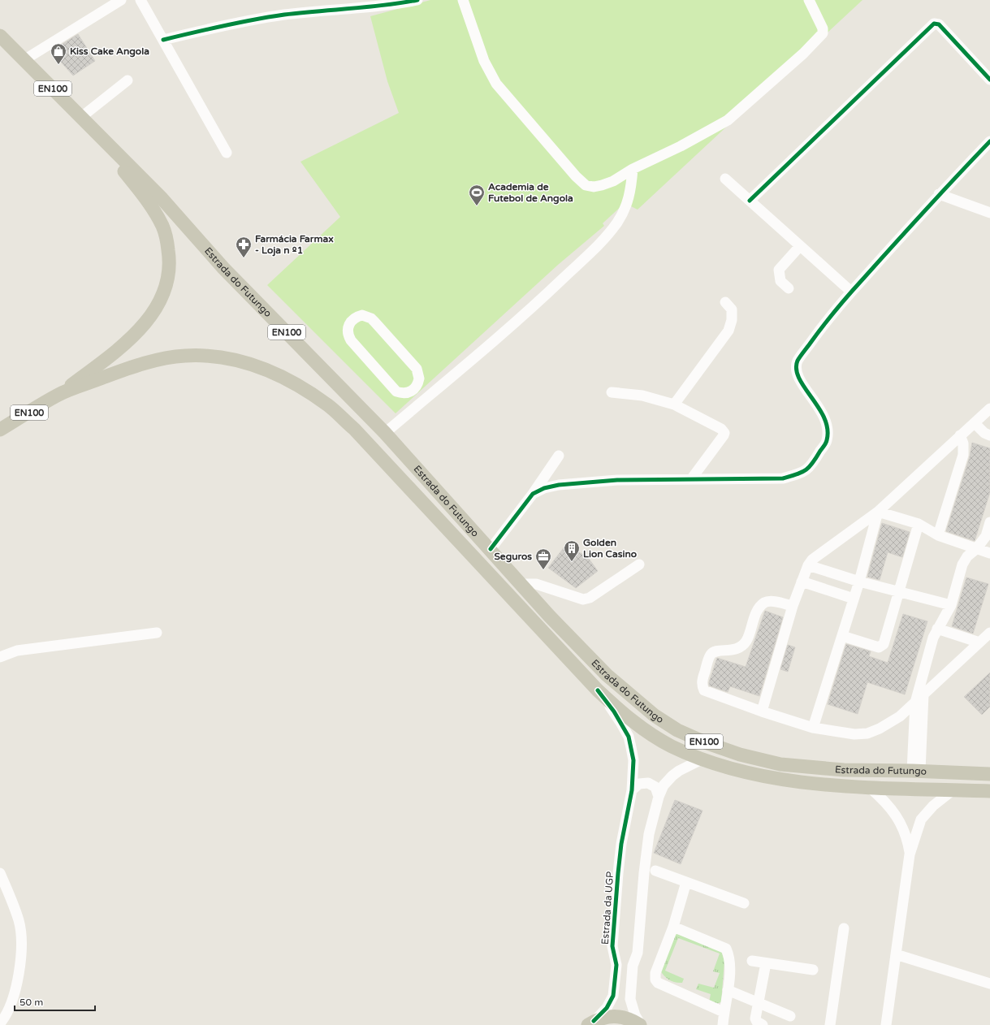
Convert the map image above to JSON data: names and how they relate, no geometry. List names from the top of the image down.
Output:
{
  "streets": {
    "main road": ["EN100", "Estrada do Futungo"],
    "street": ["Estrada da UGP"]
  },
  "crossings": [
    ["Estrada do Futungo", "Estrada da UGP"]
  ],
  "places": {
    "shop": ["Kiss Cake Angola"],
    "sports": ["Academia de Futebol de Angola"],
    "pharmacy": ["Farmácia Farmax - Loja n º1"],
    "building": ["Golden Lion Casino"],
    "office": ["Seguros"]
  },
  "scale_bar": "50 m"
}
